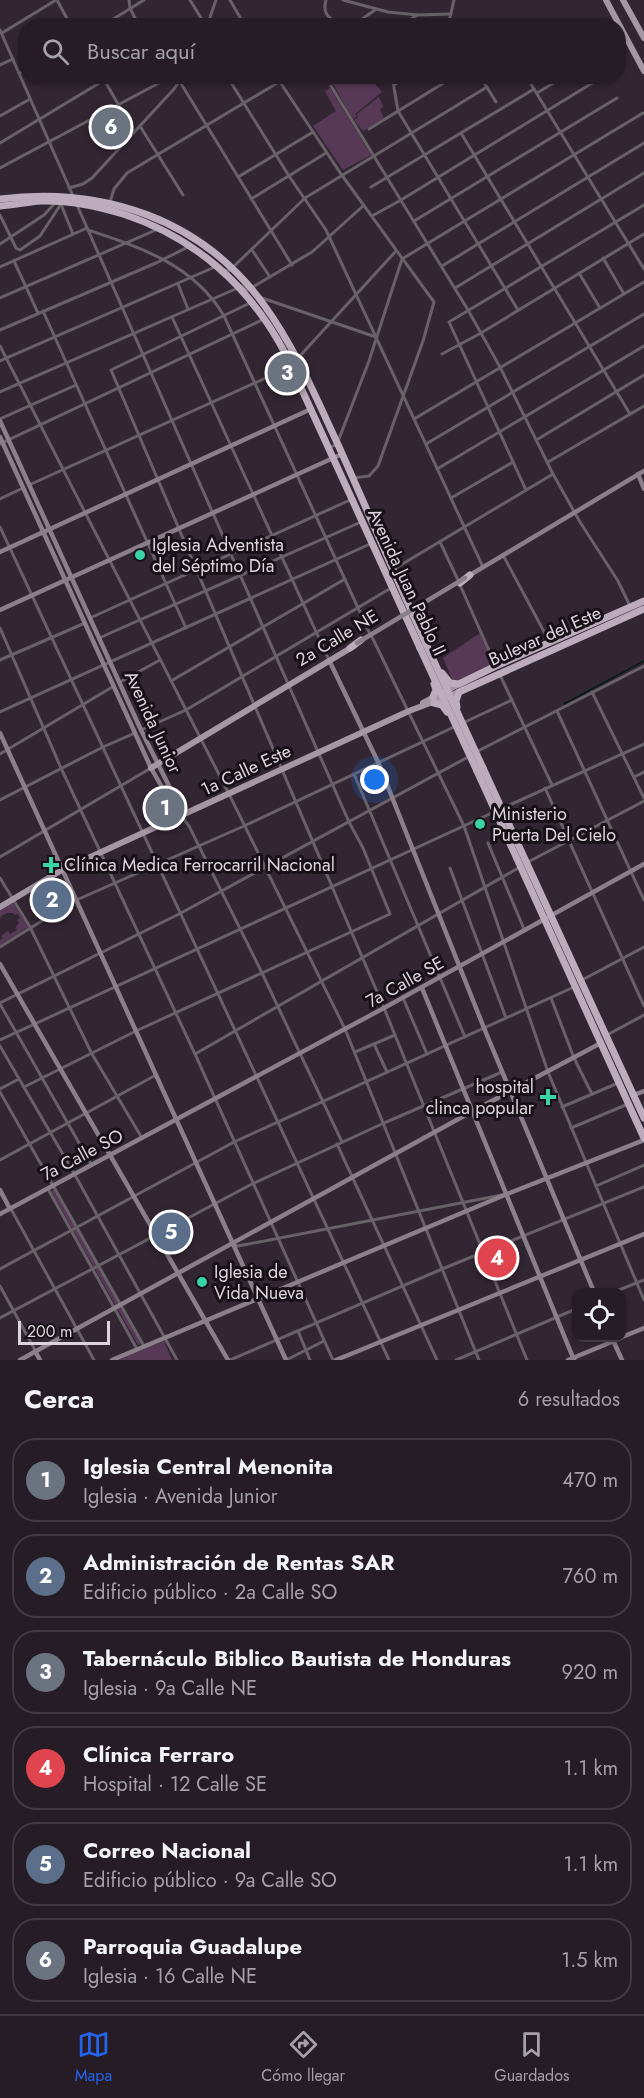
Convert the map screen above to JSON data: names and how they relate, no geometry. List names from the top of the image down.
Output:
{
  "streets": {
    "highway": ["Avenida Juan Pablo II", "Bulevar del Este"],
    "main road": ["2a Calle NE", "1a Calle Este"],
    "street": ["Avenida Junior", "7a Calle SE", "7a Calle SO"]
  },
  "crossings": [
    ["Avenida Juan Pablo II", "7a Calle SE"],
    ["Bulevar del Este", "1a Calle Este"],
    ["2a Calle NE", "Avenida Junior"],
    ["Avenida Junior", "1a Calle Este"],
    ["7a Calle SE", "7a Calle SO"]
  ],
  "places": {
    "other": ["Iglesia Adventista del Séptimo Día", "Ministerio Puerta Del Cielo", "Iglesia de Vida Nueva"],
    "health": ["Clínica Medica Ferrocarril Nacional", "hospital clinca popular"]
  },
  "scale_bar": "200 m",
  "page": {
    "search": "Buscar aquí",
    "pins": [
      "6",
      "3",
      "1",
      "2",
      "5",
      "4"
    ],
    "scale": "200 m",
    "heading": ["Cerca", "6 resultados"],
    "list": [
      {
        "mark": "1",
        "name": "Iglesia Central Menonita",
        "note": "Iglesia · Avenida Junior",
        "value": "470 m"
      },
      {
        "mark": "2",
        "name": "Administración de Rentas SAR",
        "note": "Edificio público · 2a Calle SO",
        "value": "760 m"
      },
      {
        "mark": "3",
        "name": "Tabernáculo Biblico Bautista de Honduras",
        "note": "Iglesia · 9a Calle NE",
        "value": "920 m"
      },
      {
        "mark": "4",
        "name": "Clínica Ferraro",
        "note": "Hospital · 12 Calle SE",
        "value": "1.1 km"
      },
      {
        "mark": "5",
        "name": "Correo Nacional",
        "note": "Edificio público · 9a Calle SO",
        "value": "1.1 km"
      },
      {
        "mark": "6",
        "name": "Parroquia Guadalupe",
        "note": "Iglesia · 16 Calle NE",
        "value": "1.5 km"
      }
    ],
    "nav": ["Mapa", "Cómo llegar", "Guardados"]
  }
}
